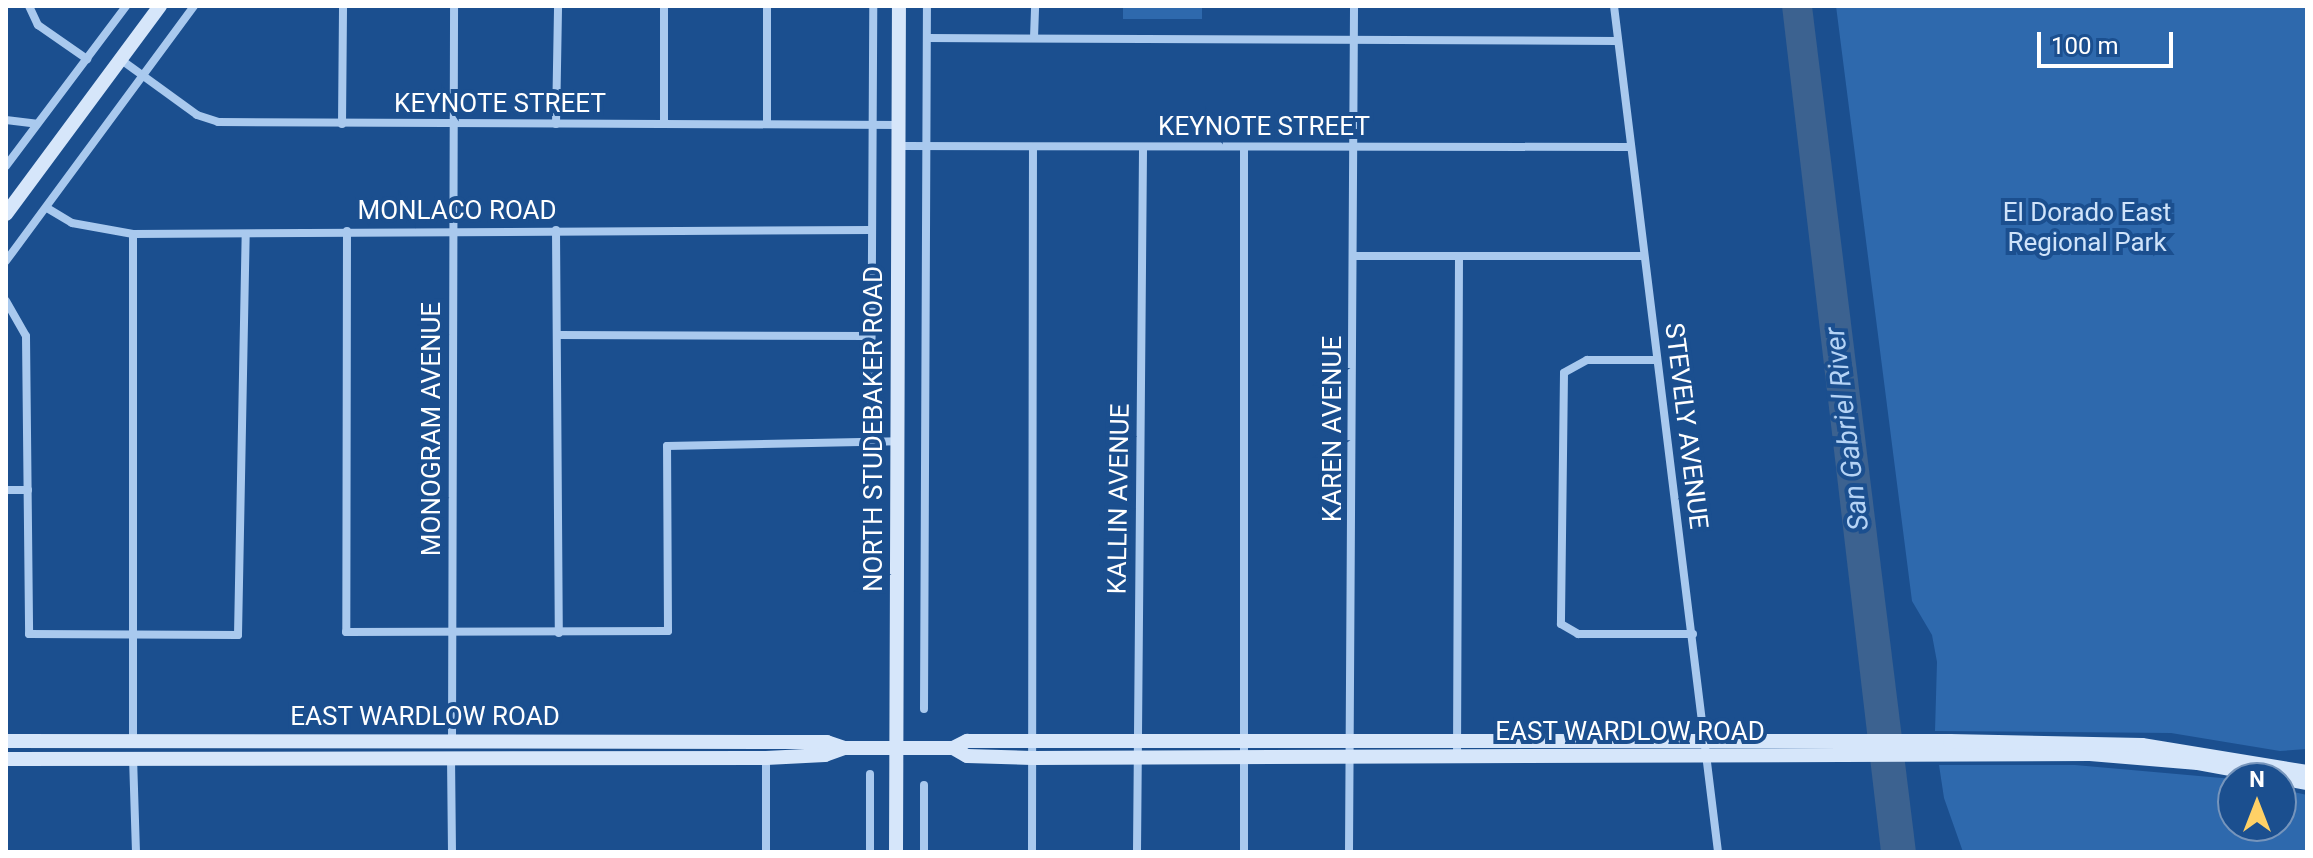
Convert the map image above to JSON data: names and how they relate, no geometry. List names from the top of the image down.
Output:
{
  "streets": {
    "main road": ["NORTH STUDEBAKER ROAD", "EAST WARDLOW ROAD"],
    "street": [
      "KEYNOTE STREET",
      "MONLACO ROAD",
      "STEVELY AVENUE",
      "MONOGRAM AVENUE",
      "KAREN AVENUE",
      "KALLIN AVENUE"
    ]
  },
  "crossings": [
    ["KEYNOTE STREET", "STEVELY AVENUE"],
    ["KEYNOTE STREET", "MONOGRAM AVENUE"],
    ["KEYNOTE STREET", "NORTH STUDEBAKER ROAD"],
    ["KEYNOTE STREET", "KAREN AVENUE"],
    ["KEYNOTE STREET", "KALLIN AVENUE"],
    ["MONLACO ROAD", "MONOGRAM AVENUE"],
    ["MONLACO ROAD", "NORTH STUDEBAKER ROAD"],
    ["STEVELY AVENUE", "EAST WARDLOW ROAD"],
    ["MONOGRAM AVENUE", "EAST WARDLOW ROAD"],
    ["NORTH STUDEBAKER ROAD", "EAST WARDLOW ROAD"],
    ["KAREN AVENUE", "EAST WARDLOW ROAD"],
    ["KALLIN AVENUE", "EAST WARDLOW ROAD"]
  ],
  "water": ["San Gabriel River"],
  "parks": ["El Dorado East Regional Park"],
  "scale_bar": "100 m",
  "north": "top"
}
